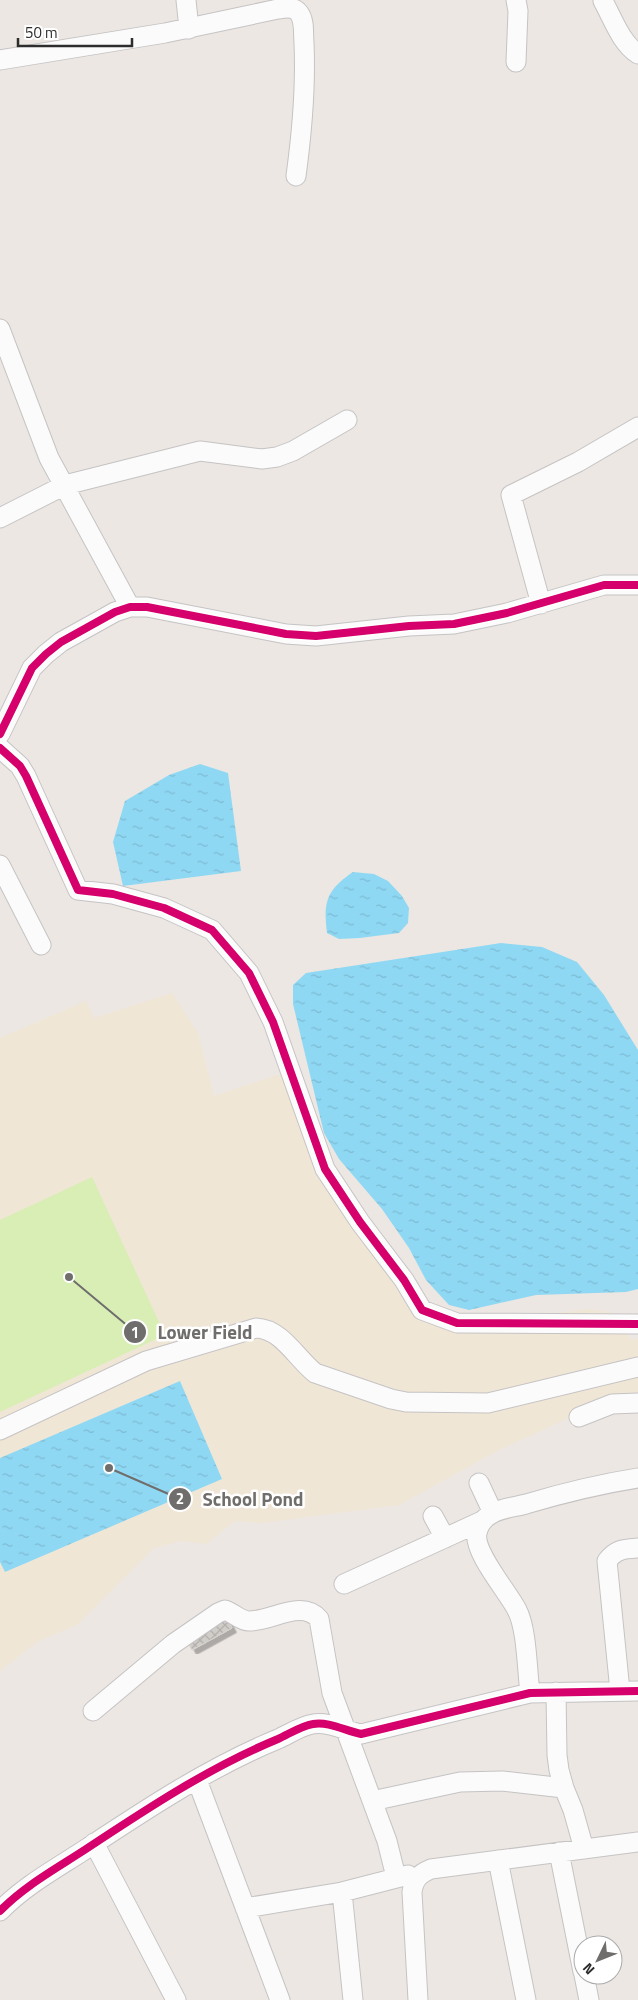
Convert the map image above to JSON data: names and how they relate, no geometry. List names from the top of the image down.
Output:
{
  "places": ["Lower Field", "School Pond"],
  "scale_bar": "50 m",
  "north": "bottom left"
}
